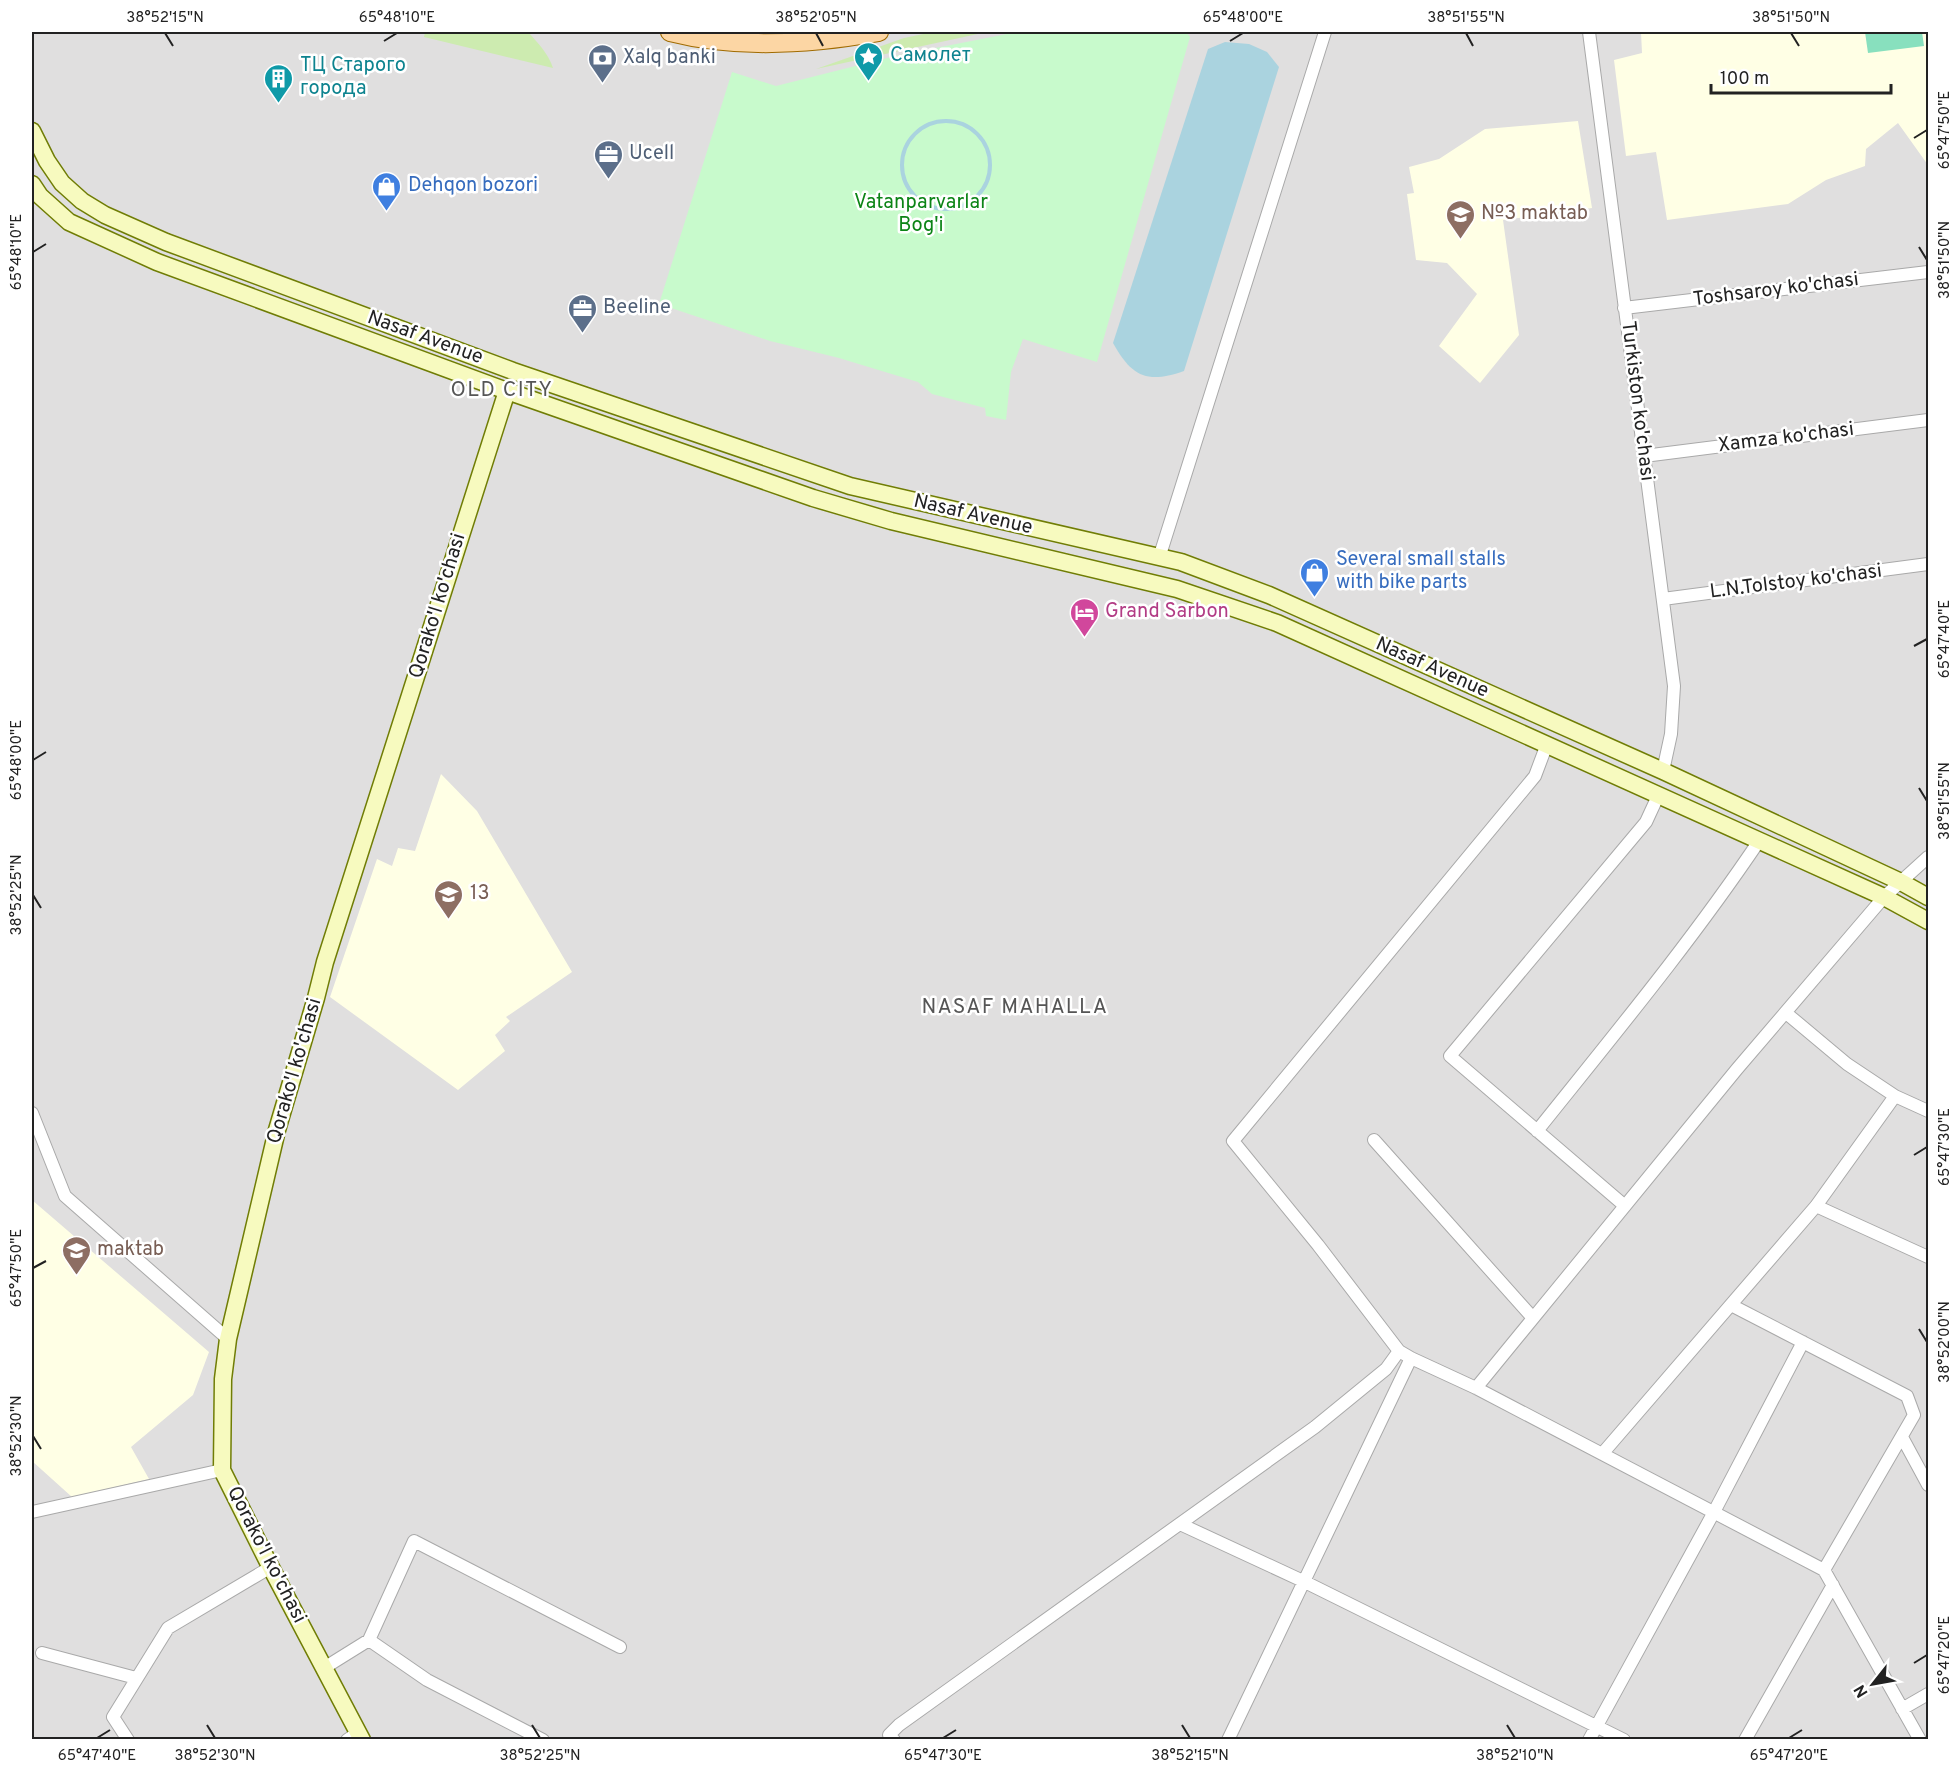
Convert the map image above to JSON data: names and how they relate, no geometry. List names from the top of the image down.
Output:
{
  "streets": {
    "main road": ["Nasaf Avenue", "Qorako'l ko'chasi"],
    "street": [
      "Toshsaroy ko'chasi",
      "Turkiston ko'chasi",
      "Xamza ko'chasi",
      "L.N.Tolstoy ko'chasi"
    ]
  },
  "crossings": [
    ["Toshsaroy ko'chasi", "Turkiston ko'chasi"],
    ["Nasaf Avenue", "Turkiston ko'chasi"],
    ["Nasaf Avenue", "Qorako'l ko'chasi"],
    ["Turkiston ko'chasi", "Xamza ko'chasi"],
    ["Turkiston ko'chasi", "L.N.Tolstoy ko'chasi"]
  ],
  "districts": ["OLD CITY", "NASAF MAHALLA"],
  "parks": ["Vatanparvarlar Bog'i"],
  "places": {
    "place": ["Самолет"],
    "bank": ["Xalq banki"],
    "building": ["ТЦ Старого города"],
    "office": ["Ucell", "Beeline"],
    "shop": ["Dehqon bozori", "Several small stalls with bike parts"],
    "school or university": ["№3 maktab", "13", "maktab"],
    "hotel": ["Grand Sarbon"]
  },
  "scale_bar": "100 m",
  "north": "bottom left",
  "coordinates": [
    "38°52'15\"N",
    "65°48'10\"E",
    "38°52'05\"N",
    "65°48'00\"E",
    "38°51'55\"N",
    "38°51'50\"N",
    "65°47'50\"E",
    "65°47'40\"E",
    "38°52'25\"N",
    "65°47'30\"E",
    "38°52'00\"N",
    "38°52'30\"N",
    "65°47'20\"E",
    "38°52'10\"N"
  ]
}
